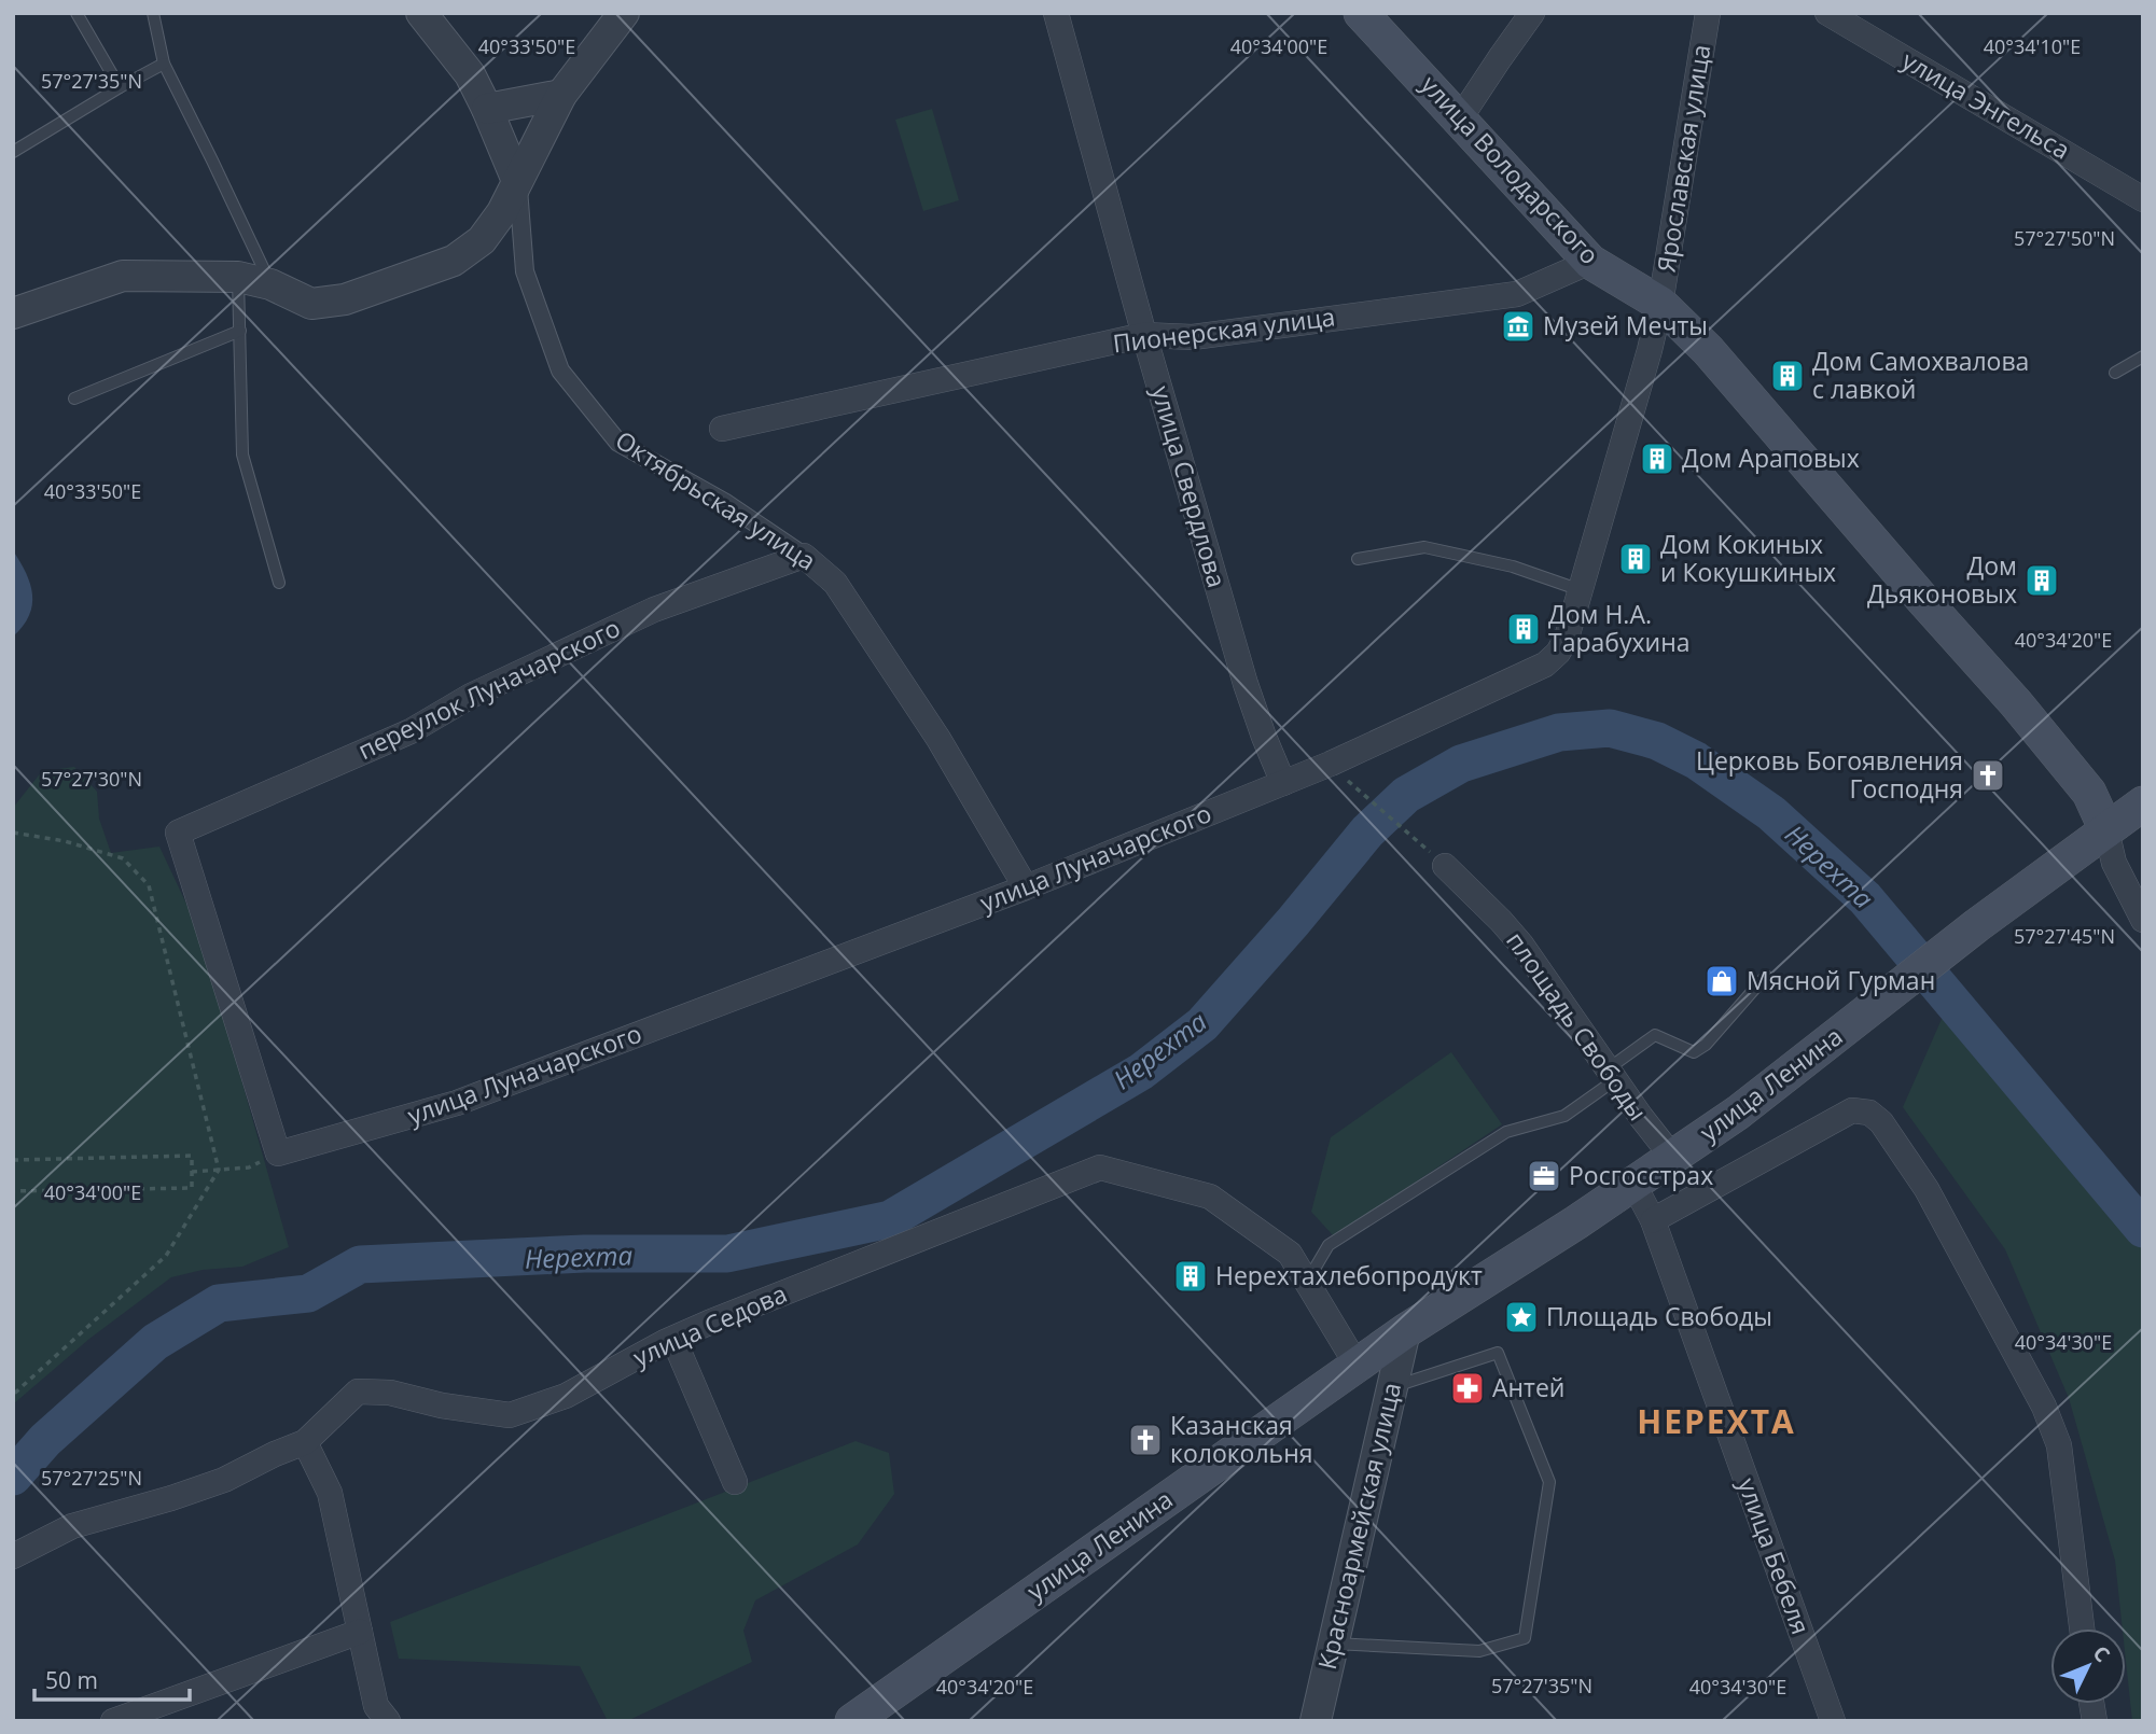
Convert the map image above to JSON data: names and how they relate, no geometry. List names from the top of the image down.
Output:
{
  "streets": {
    "main road": ["улица Володарского", "улица Ленина"],
    "street": [
      "улица Энгельса",
      "Ярославская улица",
      "Пионерская улица",
      "улица Свердлова",
      "Октябрьская улица",
      "переулок Луначарского",
      "улица Луначарского",
      "площадь Свободы",
      "улица Седова",
      "Красноармейская улица",
      "улица Бебеля"
    ]
  },
  "crossings": [
    ["Ярославская улица", "улица Володарского"],
    ["Ярославская улица", "улица Луначарского"],
    ["улица Володарского", "Пионерская улица"],
    ["улица Володарского", "улица Луначарского"],
    ["улица Володарского", "улица Ленина"],
    ["Пионерская улица", "улица Свердлова"],
    ["улица Свердлова", "улица Луначарского"],
    ["Октябрьская улица", "переулок Луначарского"],
    ["Октябрьская улица", "улица Луначарского"],
    ["переулок Луначарского", "улица Луначарского"],
    ["площадь Свободы", "улица Ленина"],
    ["улица Ленина", "улица Седова"],
    ["улица Ленина", "Красноармейская улица"],
    ["улица Ленина", "улица Бебеля"]
  ],
  "districts": ["НЕРЕХТА"],
  "water": ["Нерехта"],
  "places": {
    "museum": ["Музей Мечты"],
    "building": [
      "Дом Самохвалова с лавкой",
      "Дом Араповых",
      "Дом Кокиных и Кокушкиных",
      "Дом Дьяконовых",
      "Дом Н.А. Тарабухина",
      "Нерехтахлебопродукт"
    ],
    "church": ["Церковь Богоявления Господня", "Казанская колокольня"],
    "shop": ["Мясной Гурман"],
    "office": ["Росгосстрах"],
    "place": ["Площадь Свободы"],
    "pharmacy": ["Антей"]
  },
  "scale_bar": "50 m",
  "north": "top right",
  "coordinates": [
    "40°34'10\"E",
    "40°33'50\"E",
    "40°34'00\"E",
    "57°27'35\"N",
    "57°27'50\"N",
    "40°34'20\"E",
    "57°27'30\"N",
    "57°27'45\"N",
    "40°34'30\"E",
    "57°27'25\"N"
  ]
}
